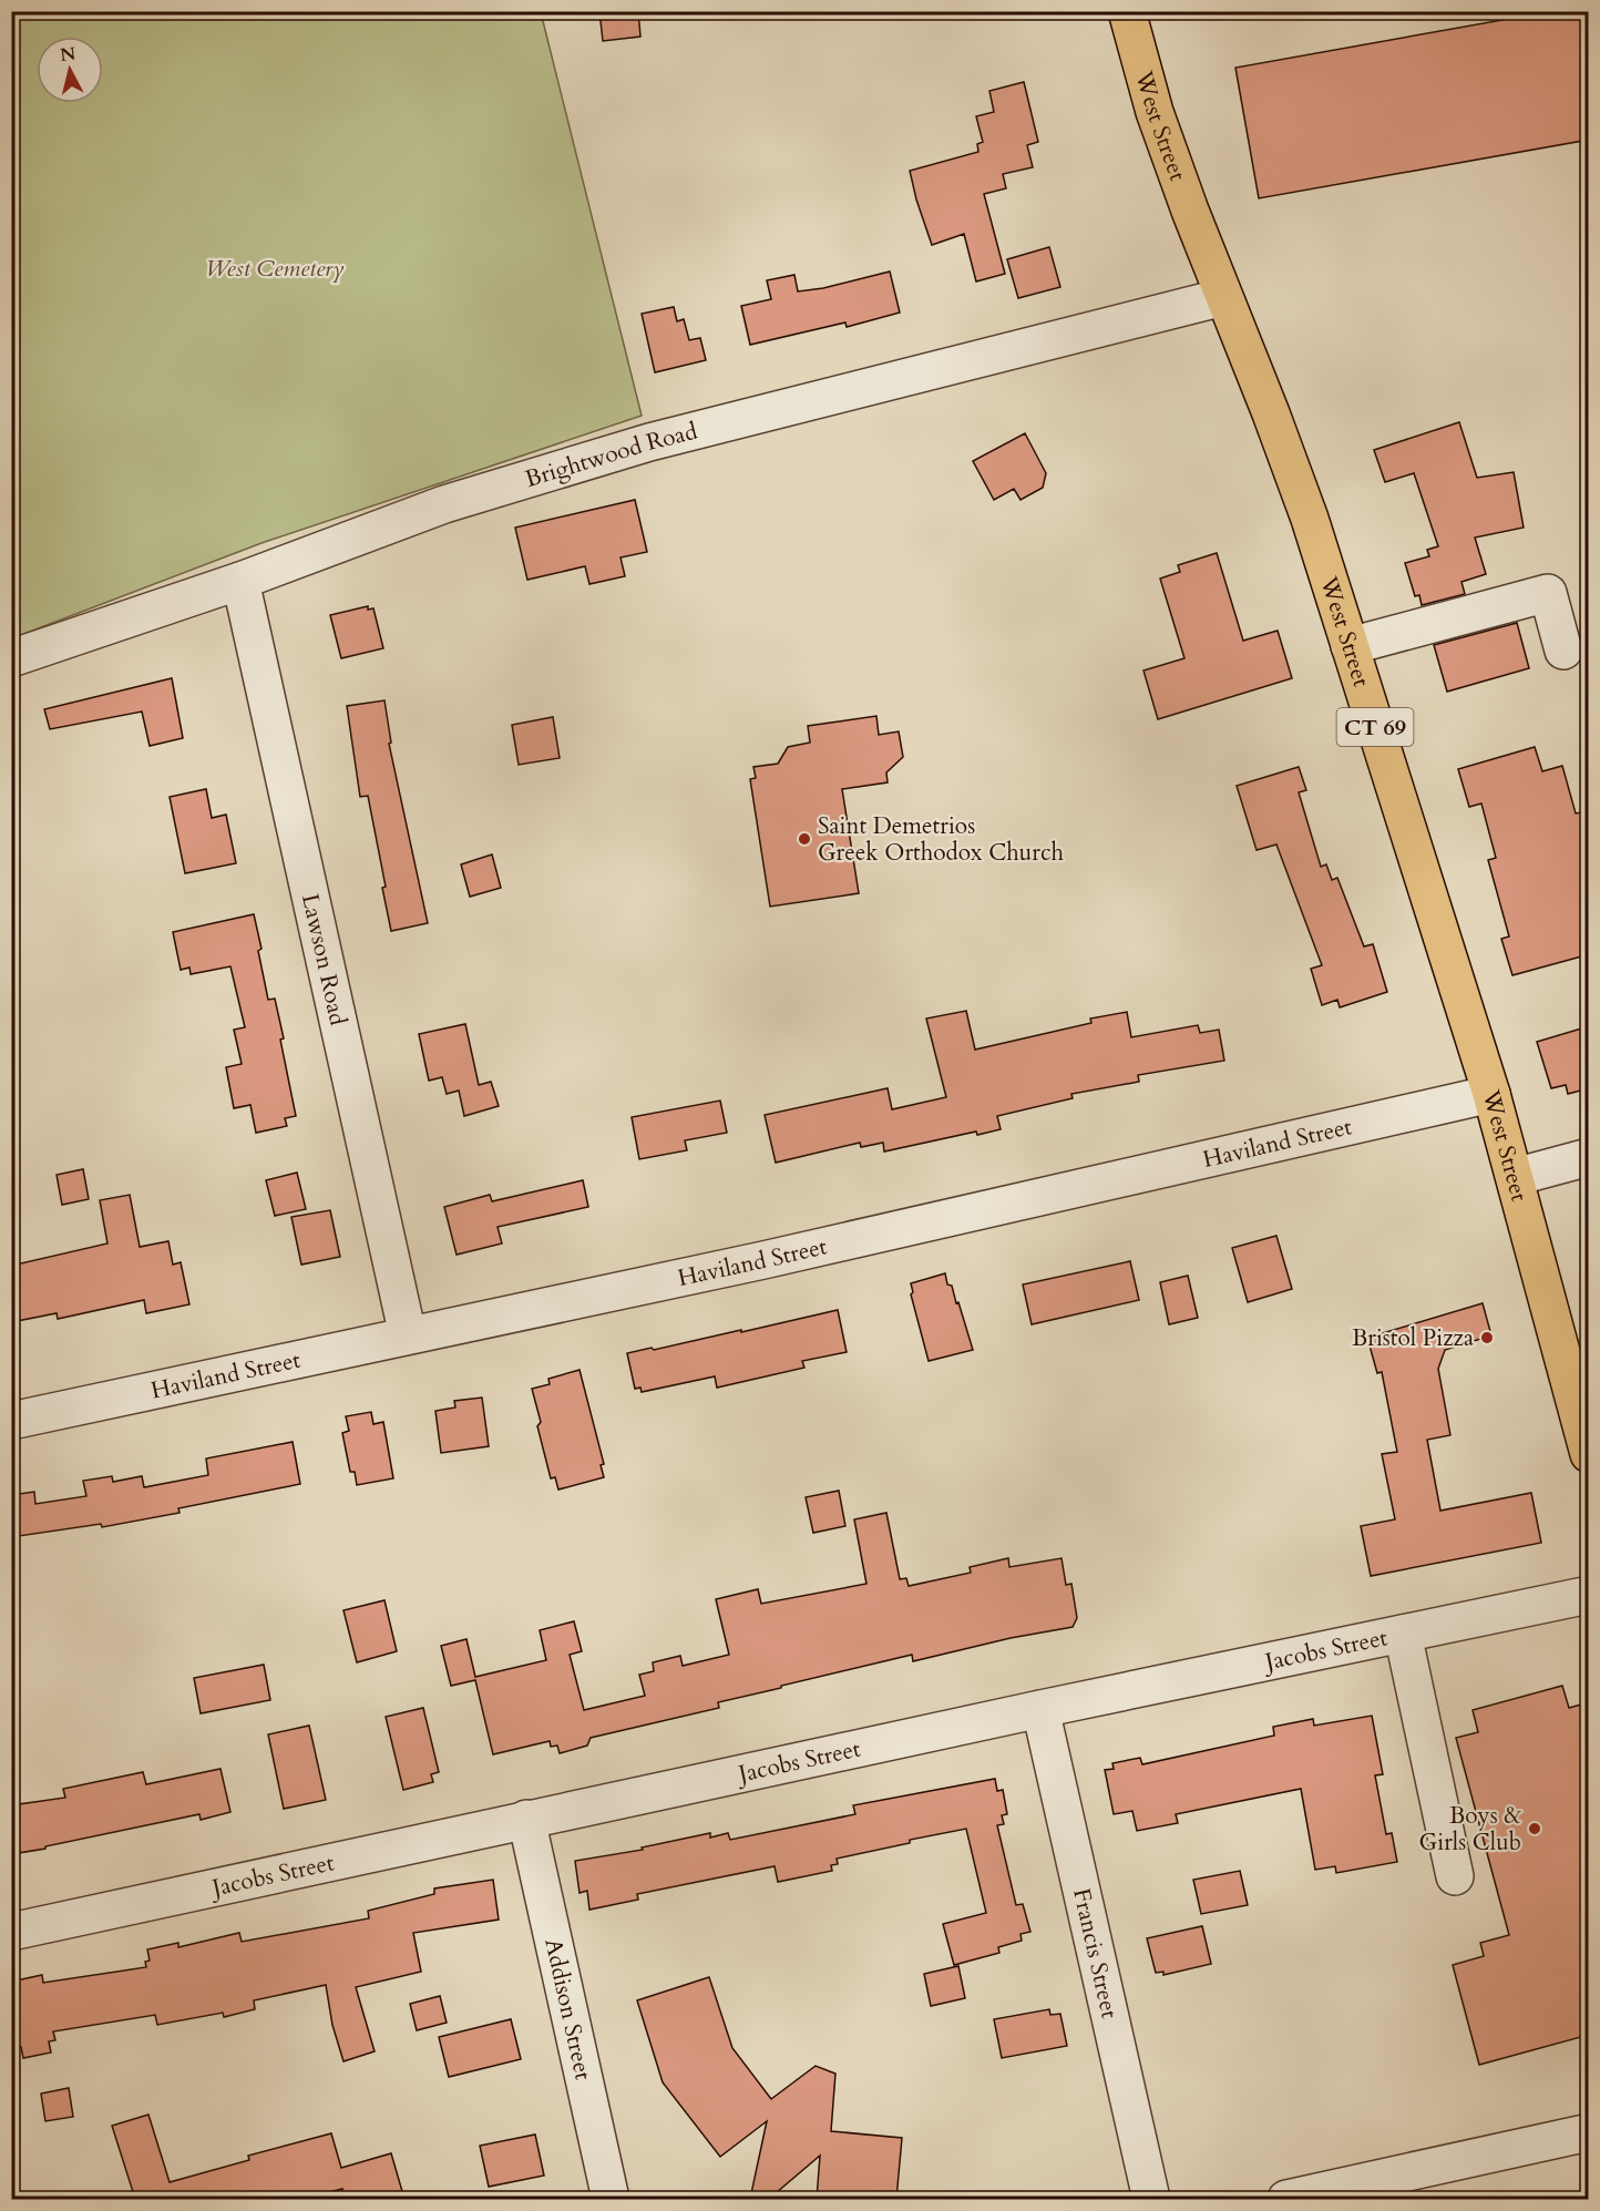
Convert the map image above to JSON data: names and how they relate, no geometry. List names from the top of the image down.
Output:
{
  "streets": {
    "main road": ["West Street", "CT 69"],
    "street": [
      "Brightwood Road",
      "Lawson Road",
      "Haviland Street",
      "Jacobs Street",
      "Francis Street",
      "Addison Street"
    ]
  },
  "crossings": [
    ["West Street", "Brightwood Road"],
    ["West Street", "Haviland Street"],
    ["Brightwood Road", "Lawson Road"],
    ["Lawson Road", "Haviland Street"],
    ["Jacobs Street", "Francis Street"],
    ["Jacobs Street", "Addison Street"]
  ],
  "parks": ["West Cemetery"],
  "places": ["Saint Demetrios Greek Orthodox Church", "Bristol Pizza", "Boys & Girls Club"],
  "north": "top"
}
